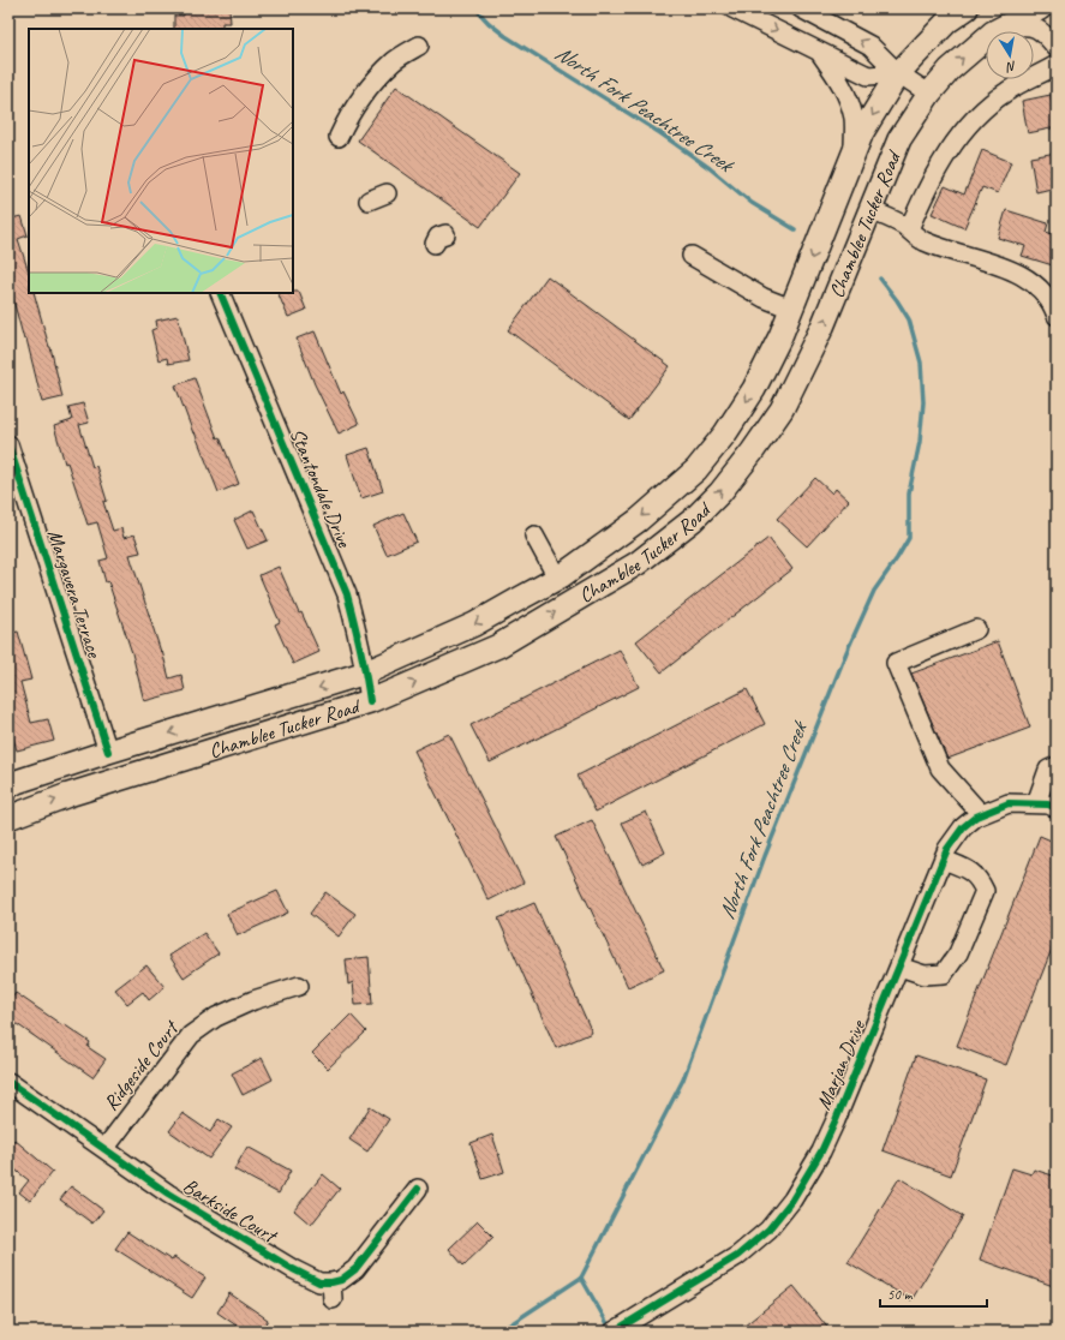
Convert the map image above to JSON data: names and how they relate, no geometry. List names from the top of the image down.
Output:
{
  "streets": {
    "main road": ["Chamblee Tucker Road"],
    "street": [
      "Stantondale Drive",
      "Margavera Terrace",
      "Marjan Drive",
      "Ridgeside Court",
      "Barkside Court"
    ]
  },
  "crossings": [
    ["Chamblee Tucker Road", "Stantondale Drive"],
    ["Chamblee Tucker Road", "Margavera Terrace"],
    ["Ridgeside Court", "Barkside Court"]
  ],
  "water": ["North Fork Peachtree Creek"],
  "scale_bar": "50 m",
  "north": "bottom"
}
